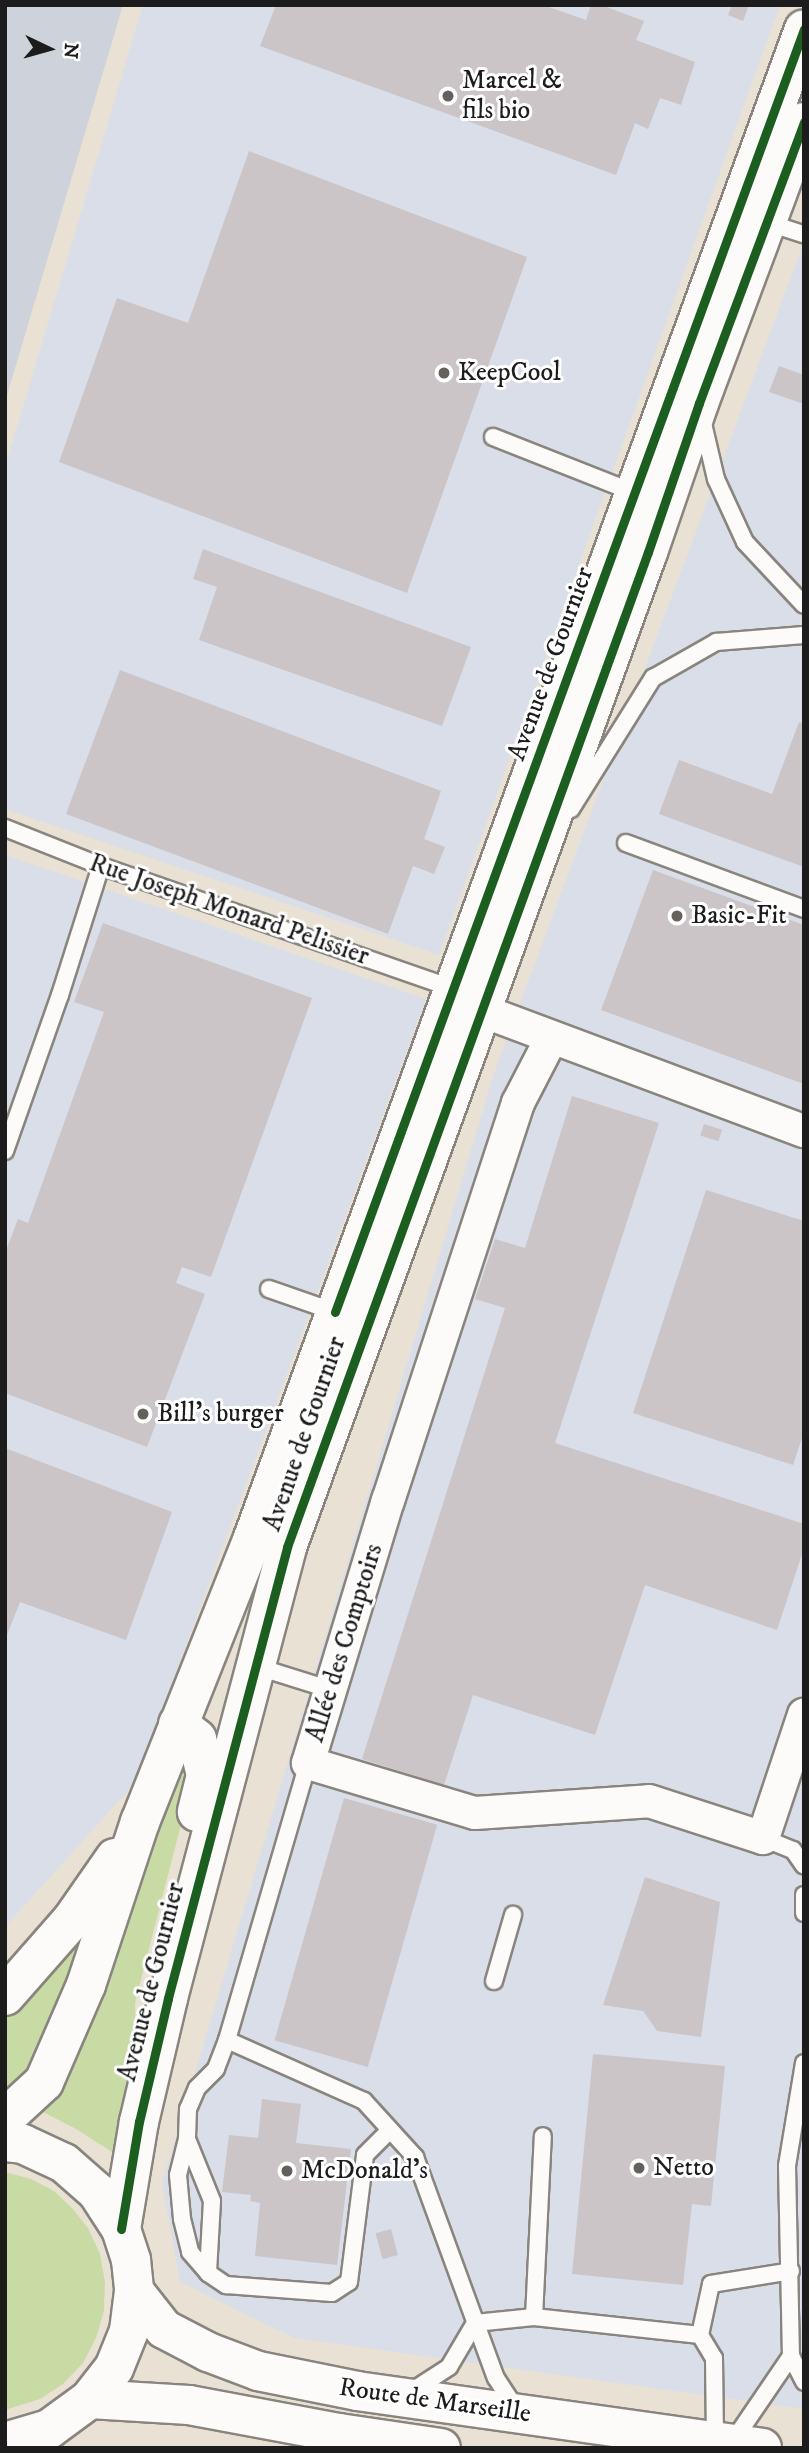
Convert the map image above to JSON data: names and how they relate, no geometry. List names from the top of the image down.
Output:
{
  "streets": {
    "main road": ["Avenue de Gournier", "Route de Marseille"],
    "street": ["Rue Joseph Monard Pelissier", "Allée des Comptoirs"]
  },
  "crossings": [
    ["Avenue de Gournier", "Rue Joseph Monard Pelissier"],
    ["Rue Joseph Monard Pelissier", "Allée des Comptoirs"]
  ],
  "places": [
    "Marcel & fils bio",
    "KeepCool",
    "Basic-Fit",
    "Bill's burger",
    "Netto",
    "McDonald's"
  ],
  "north": "right"
}
